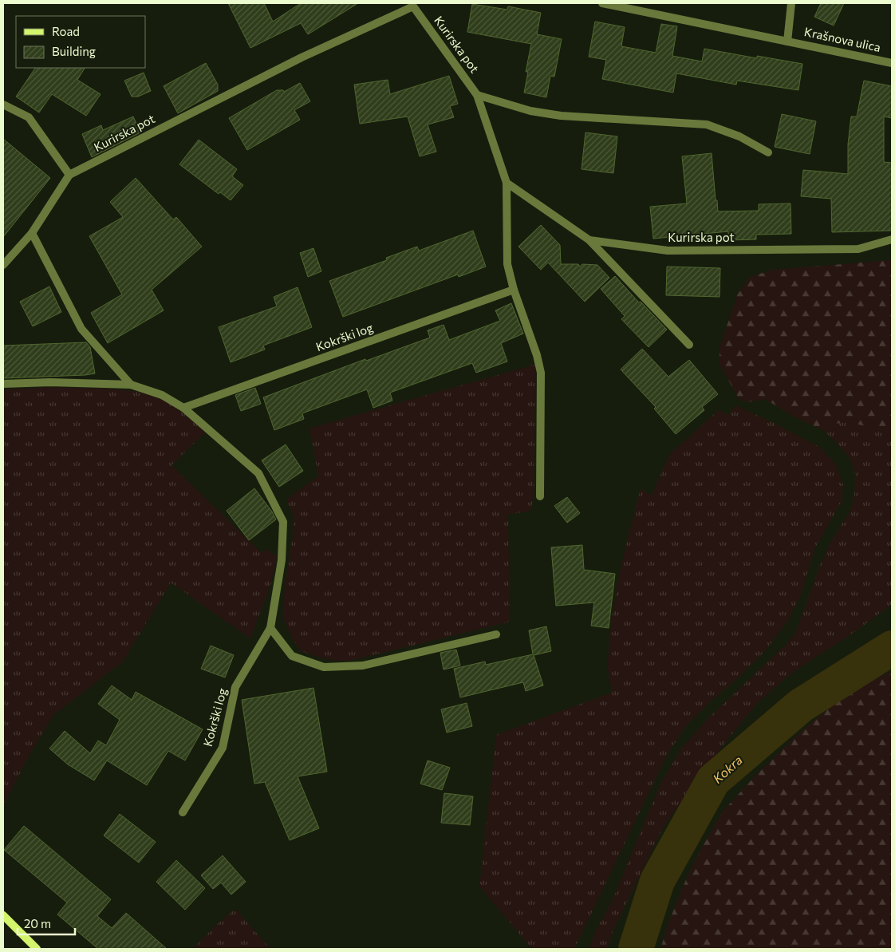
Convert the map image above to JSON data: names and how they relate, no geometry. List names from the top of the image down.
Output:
{
  "streets": {
    "street": ["Krašnova ulica", "Kurirska pot", "Kokrški log"]
  },
  "water": ["Kokra"],
  "legend": ["Road", "Building"],
  "scale_bar": "20 m"
}
